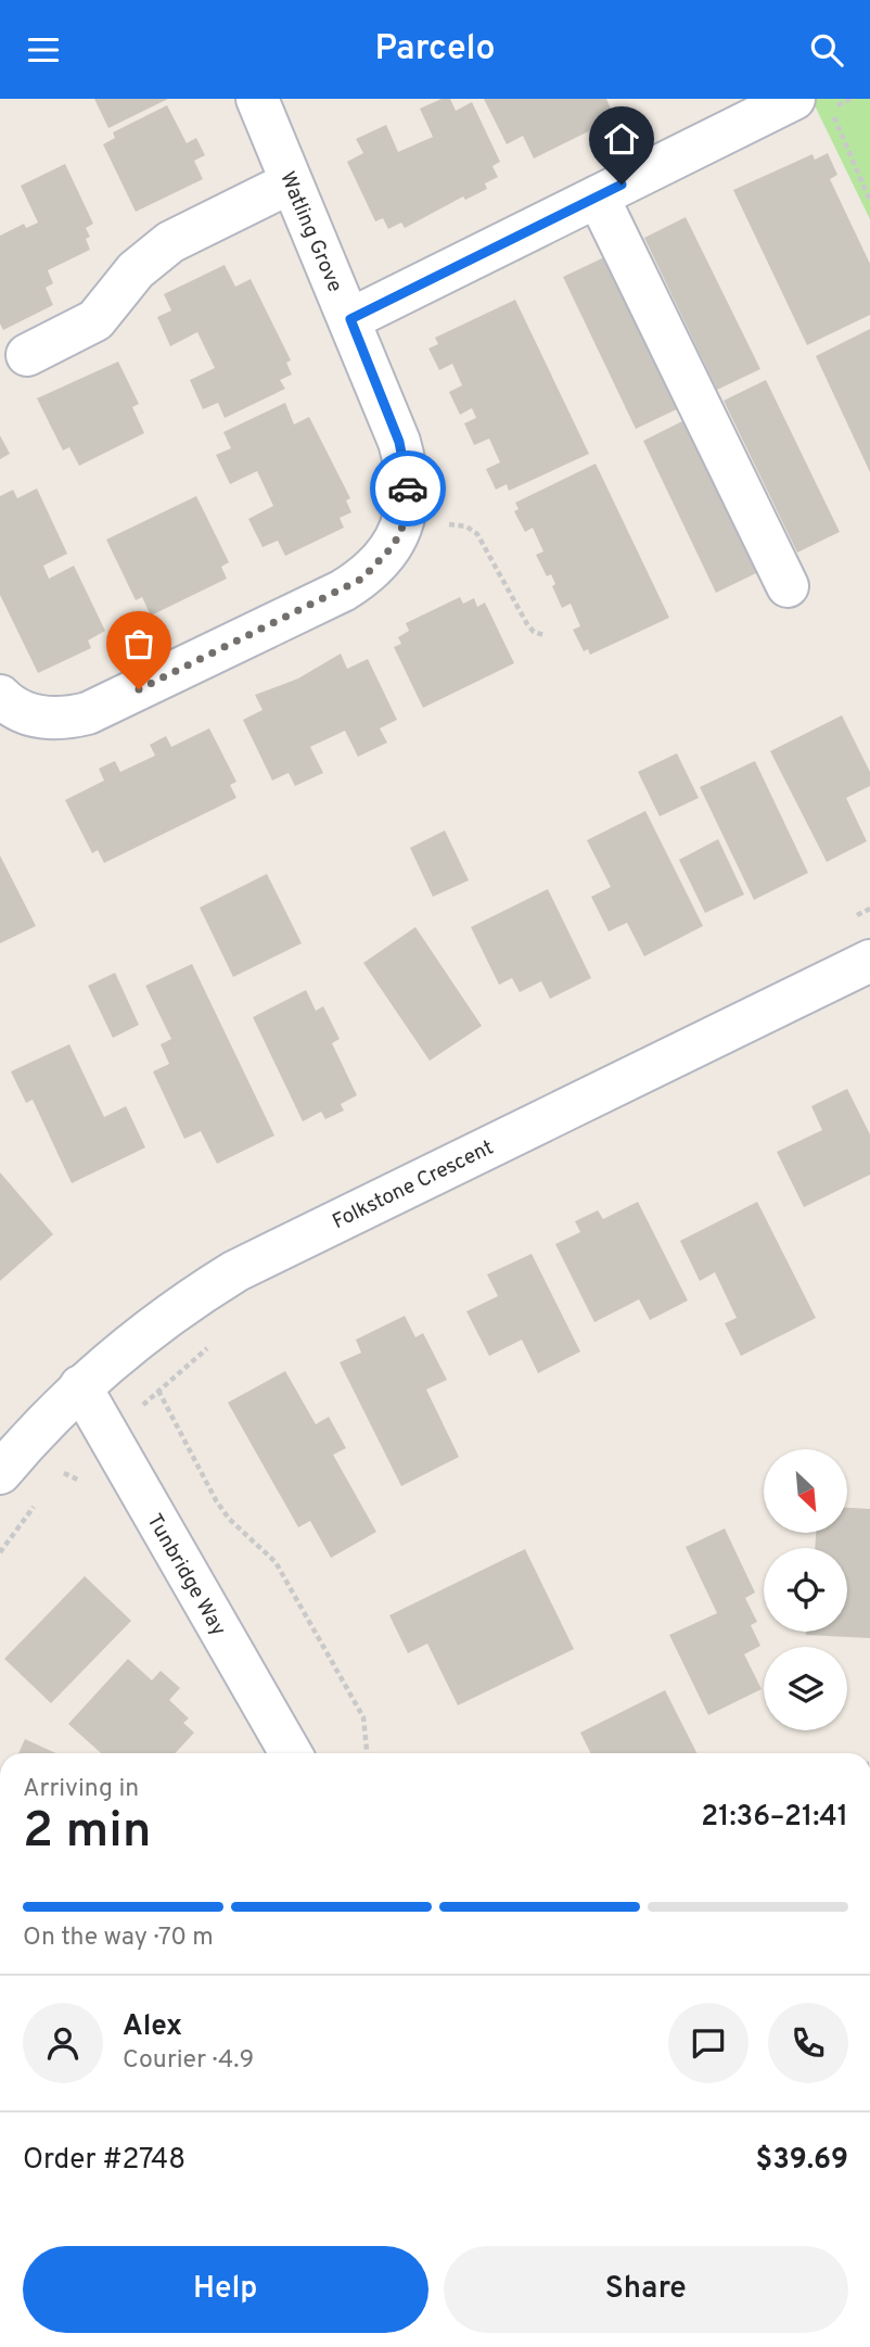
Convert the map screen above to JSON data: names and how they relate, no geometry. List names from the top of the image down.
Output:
{
  "streets": {
    "street": ["Watling Grove", "Folkstone Crescent", "Tunbridge Way"]
  },
  "crossings": [
    ["Folkstone Crescent", "Tunbridge Way"]
  ],
  "north": "bottom right",
  "page": {
    "header": "Parcelo",
    "heading": ["2 min", "Arriving in", "21:36–21:41"],
    "panel": [
      "Alex",
      "Courier · 4.9",
      "Order #2748",
      "$39.69"
    ],
    "bar": "On the way · 70 m",
    "buttons": ["Help", "Share"]
  }
}
